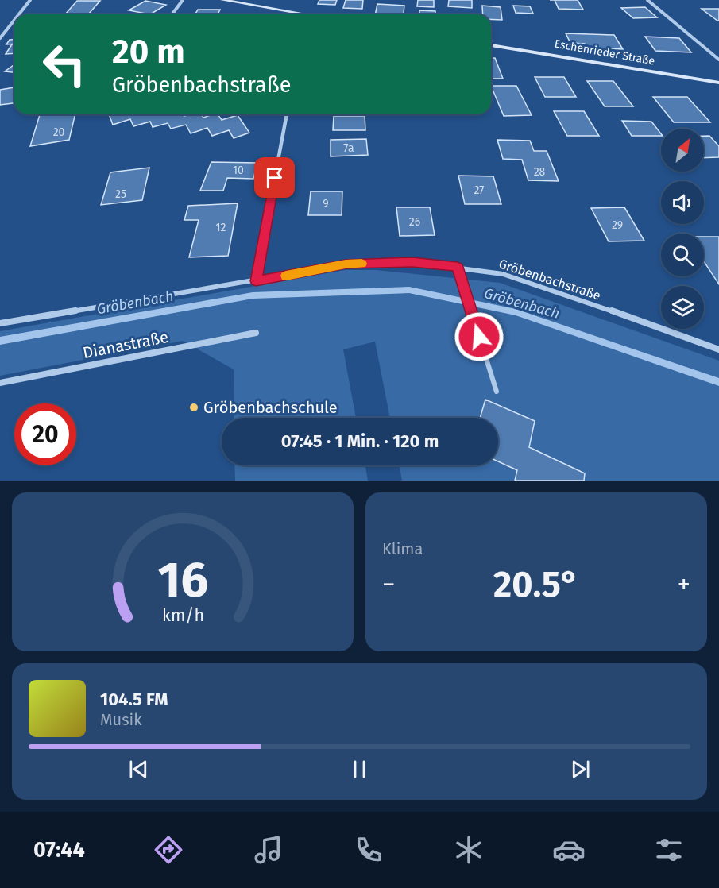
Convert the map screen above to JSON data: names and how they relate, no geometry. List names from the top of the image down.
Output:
{
  "streets": {
    "street": ["Eschenrieder Straße", "Gröbenbachstraße", "Dianastraße"]
  },
  "water": ["Gröbenbach"],
  "places": ["Gröbenbachschule"],
  "house_numbers": [
    "20",
    "7a",
    "10",
    "28",
    "27",
    "25",
    "9",
    "26",
    "29",
    "12"
  ],
  "north": "top right",
  "page": {
    "turn": ["20 m", "Gröbenbachstraße"],
    "limit": "20",
    "trip": "07:45 · 1 Min. · 120 m",
    "tile": "Klima",
    "heat": ["−", "20.5°", "+"],
    "song": ["104.5 FM", "Musik"],
    "tabs": "07:44",
    "gauge": ["16", "km/h"]
  }
}
